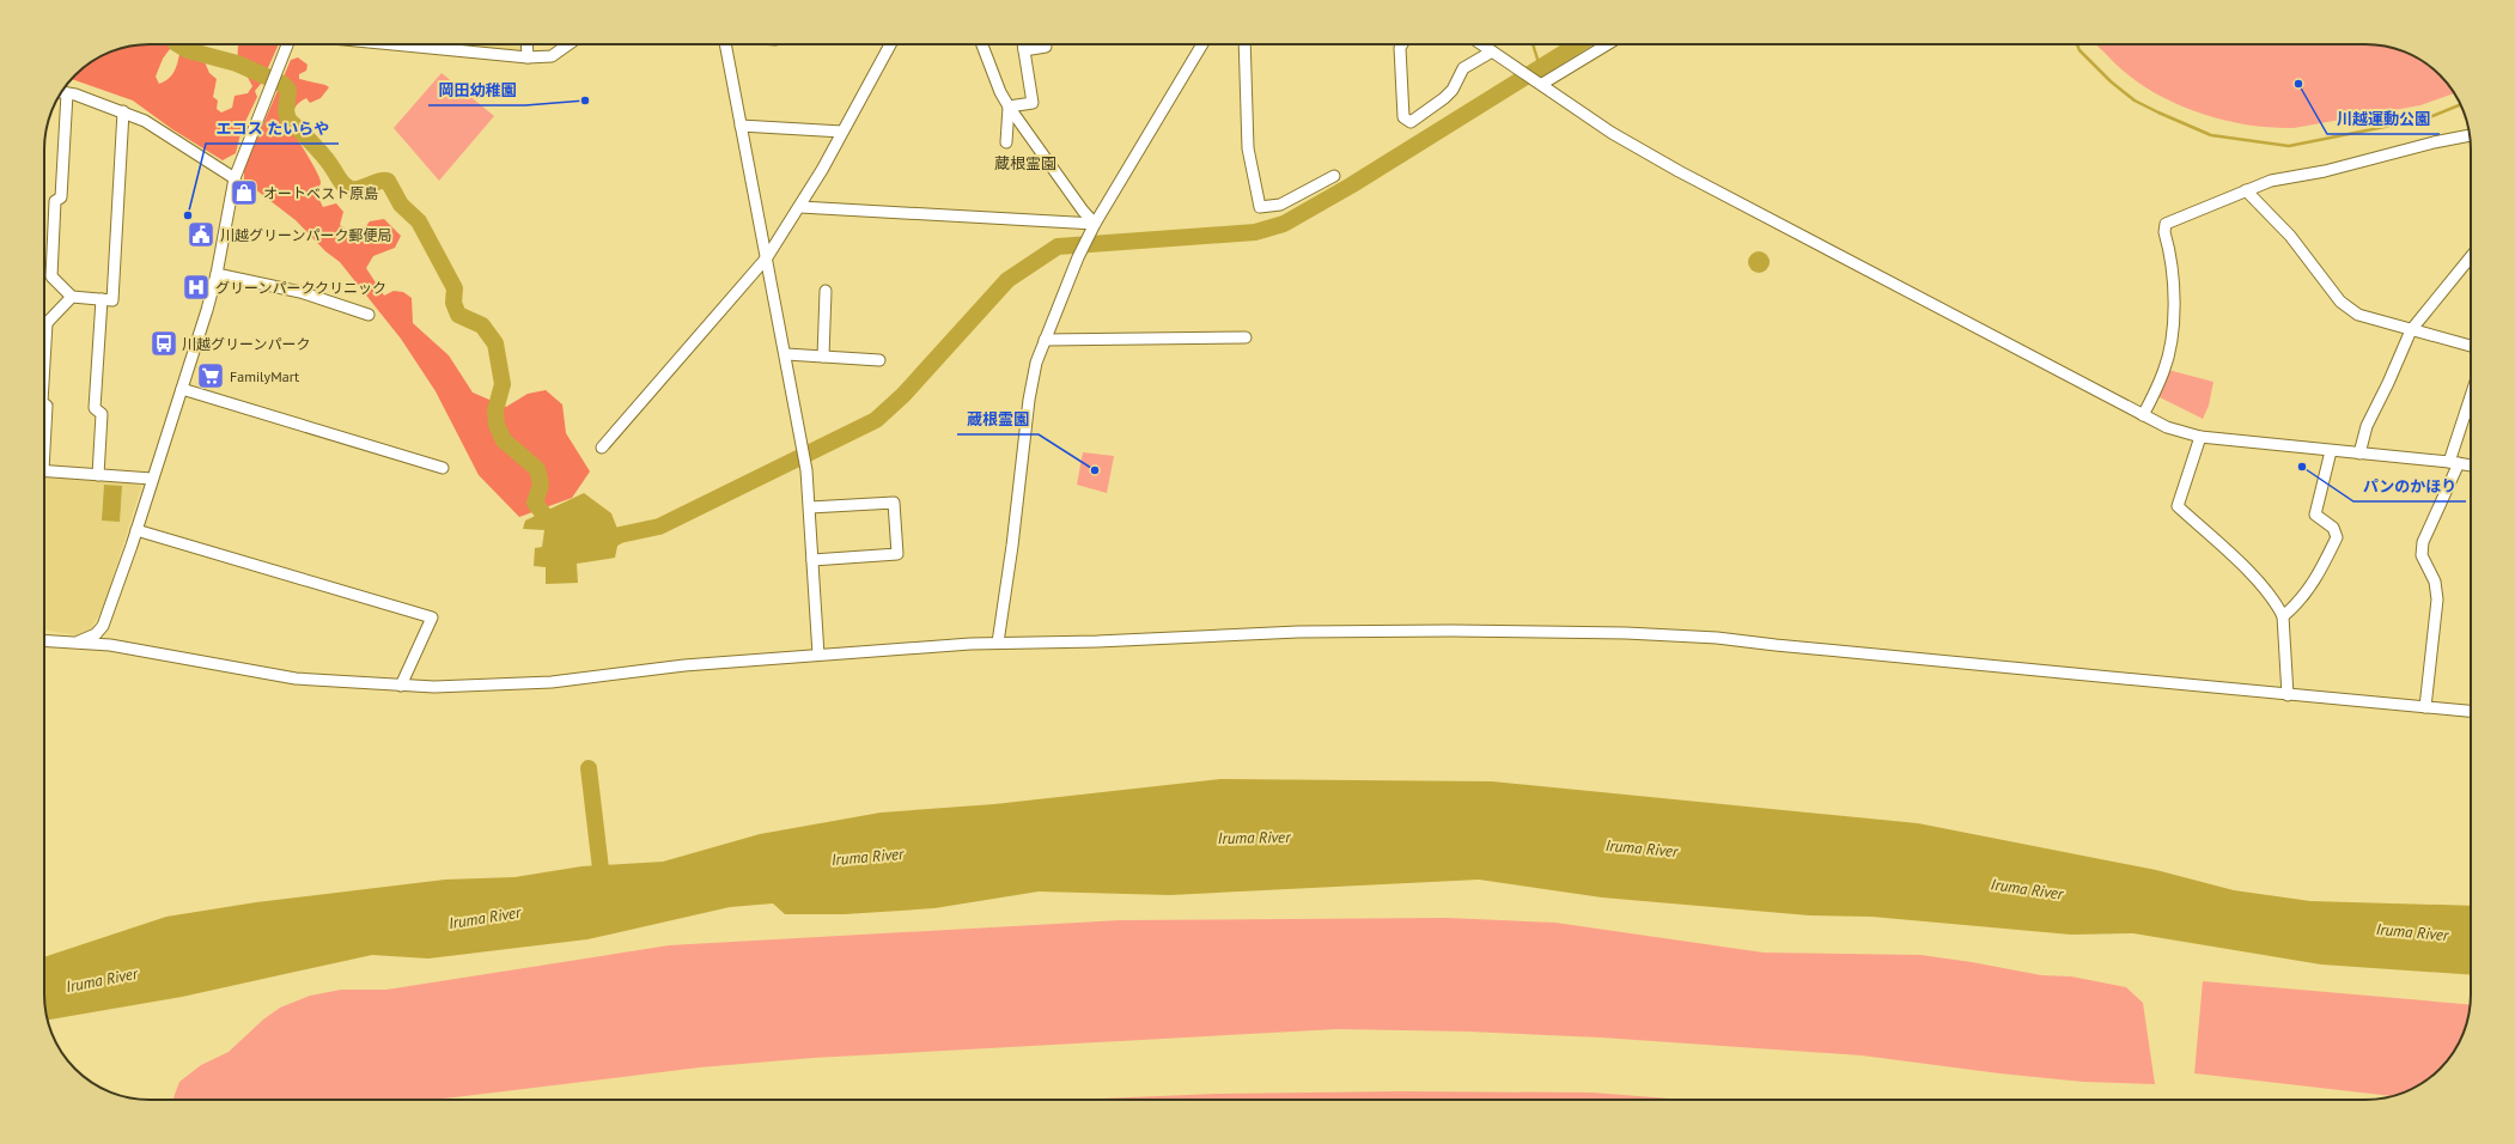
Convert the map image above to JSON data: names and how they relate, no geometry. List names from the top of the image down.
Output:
{
  "districts": ["蔵根霊園"],
  "water": ["Iruma River"],
  "places": {
    "other": [
      "川越運動公園",
      "岡田幼稚園",
      "エコス たいらや",
      "パンのかほり",
      "蔵根霊園"
    ],
    "shop": ["オートベスト原島"],
    "public building": ["川越グリーンパーク郵便局"],
    "hospital": ["グリーンパーククリニック"],
    "bus stop": ["川越グリーンパーク"],
    "supermarket": ["FamilyMart"]
  }
}
